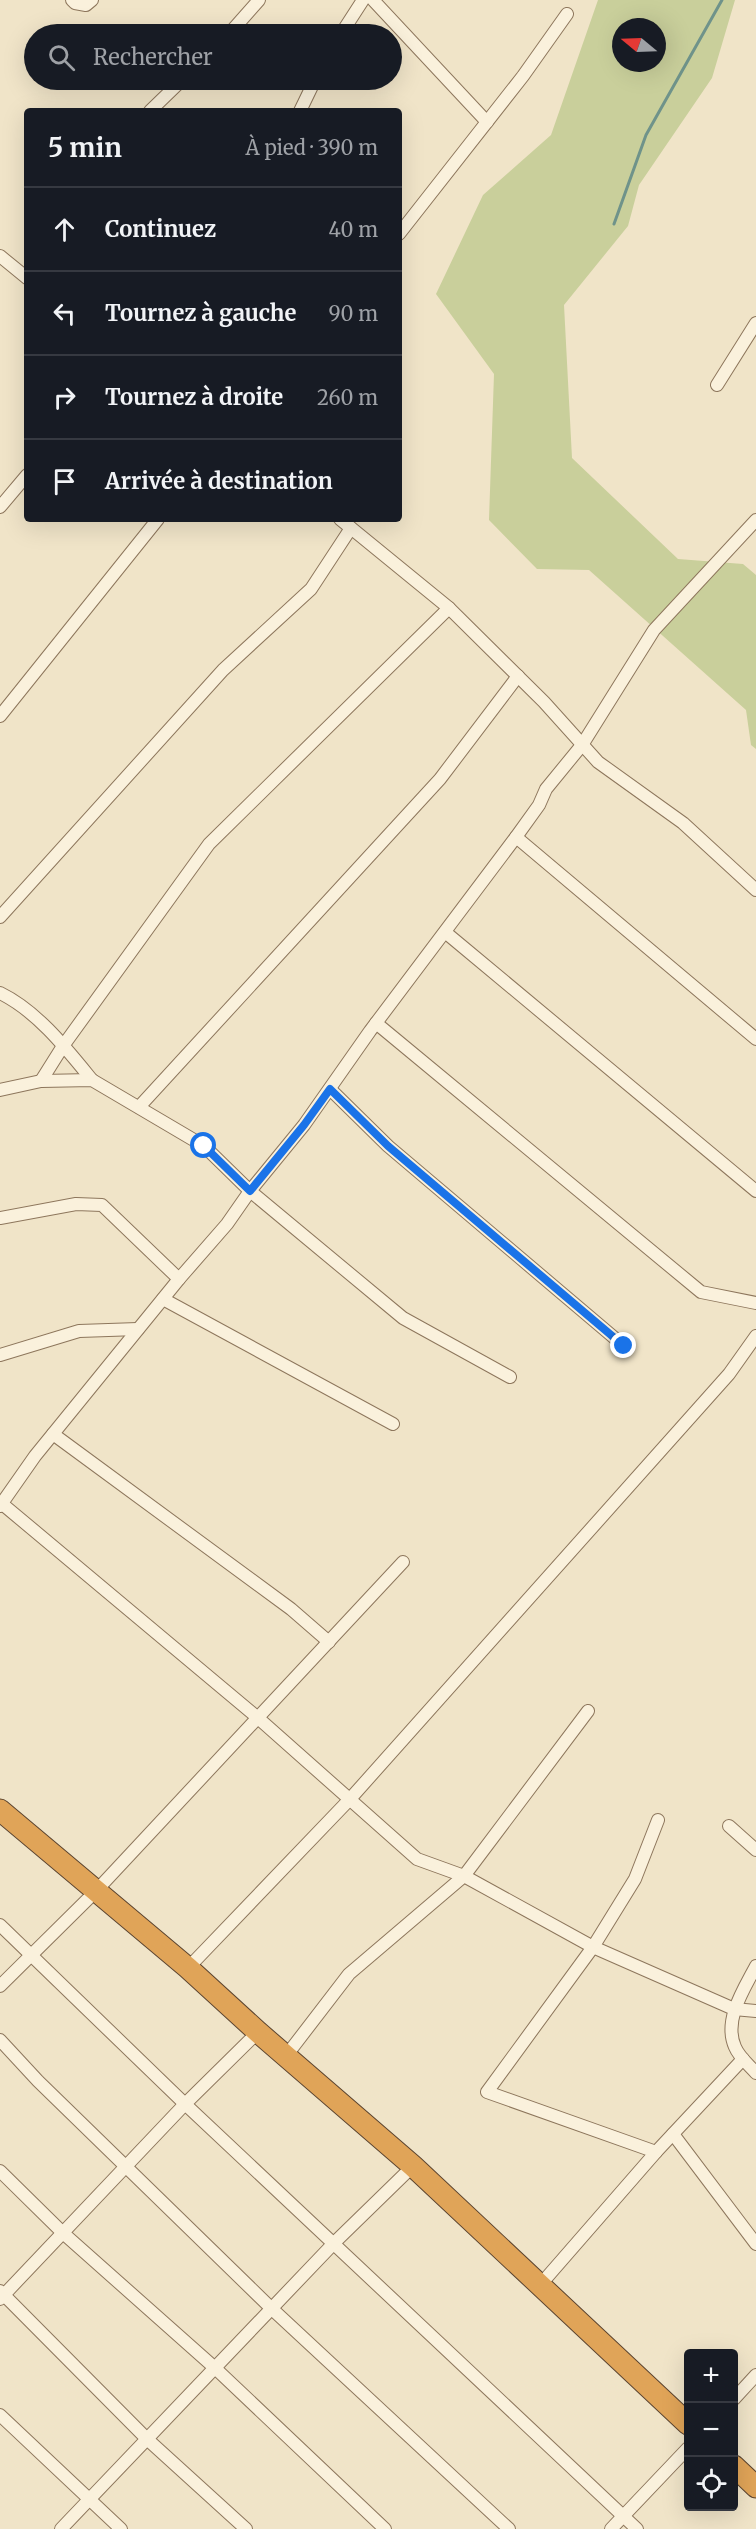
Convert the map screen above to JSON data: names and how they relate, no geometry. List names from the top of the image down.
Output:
{
  "north": "left",
  "page": {
    "search": "Rechercher",
    "heading": ["5 min", "À pied · 390 m"],
    "list": [
      ["Continuez", "40 m"],
      ["Tournez à gauche", "90 m"],
      ["Tournez à droite", "260 m"],
      "Arrivée à destination"
    ],
    "map_buttons": ["+", "−"]
  }
}
